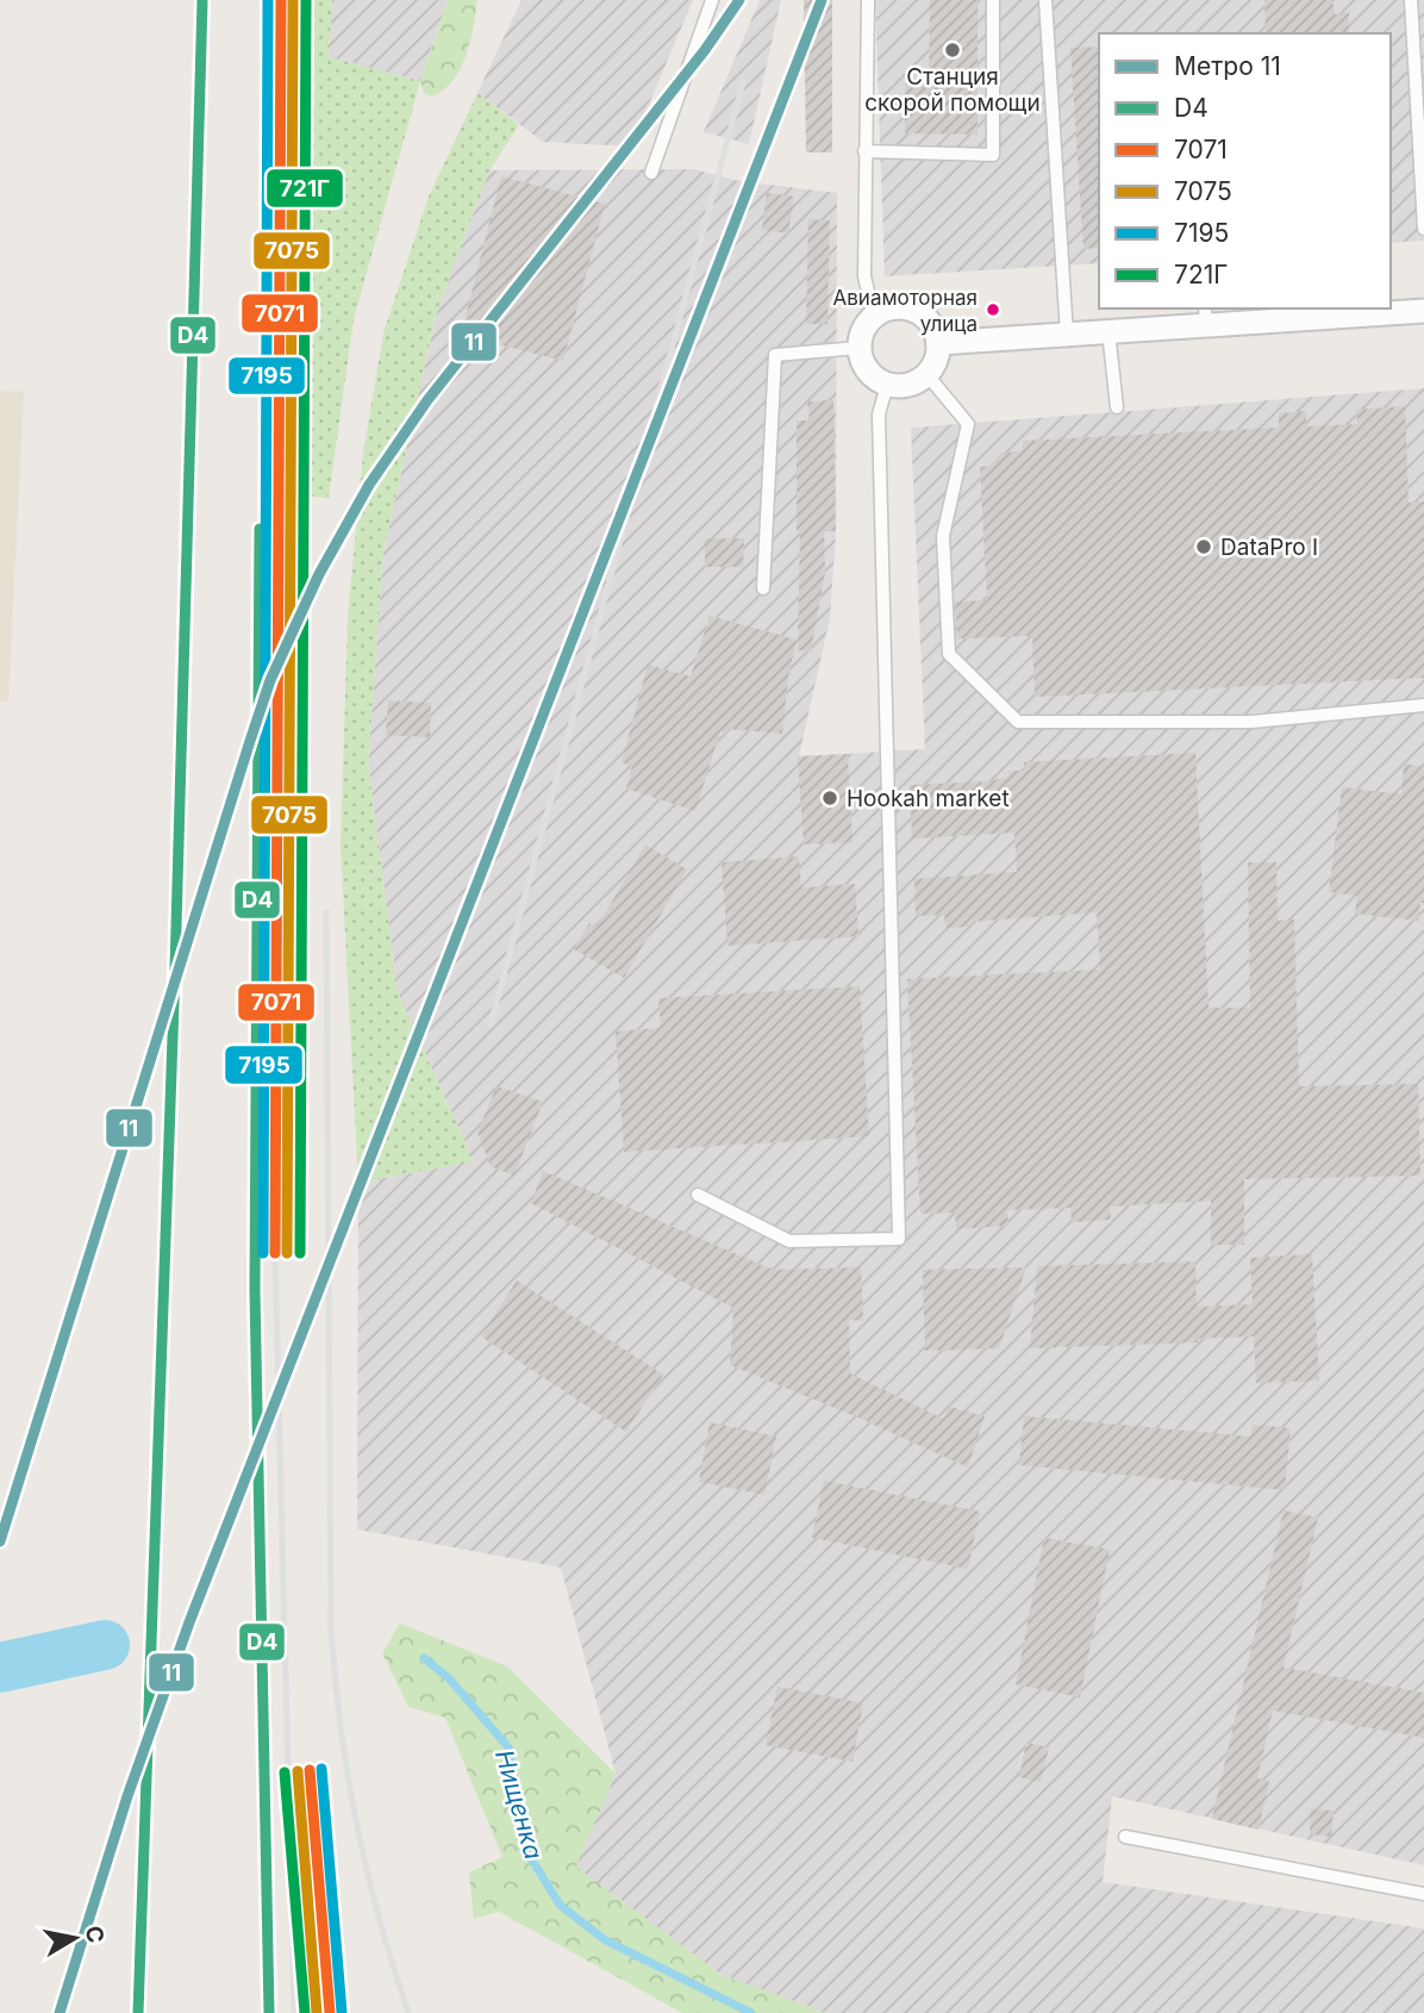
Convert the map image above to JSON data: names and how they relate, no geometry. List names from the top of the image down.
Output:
{
  "water": ["Нищенка"],
  "places": [
    "Станция скорой помощи",
    "Авиамоторная улица",
    "DataPro I",
    "Hookah market"
  ],
  "lines": [
    "metro line 11",
    "transit line D4",
    "transit line 7071",
    "transit line 7075",
    "transit line 7195",
    "transit line 721Г"
  ],
  "legend": [
    "Метро 11",
    "D4",
    "7071",
    "7075",
    "7195",
    "721Г"
  ],
  "north": "right"
}
